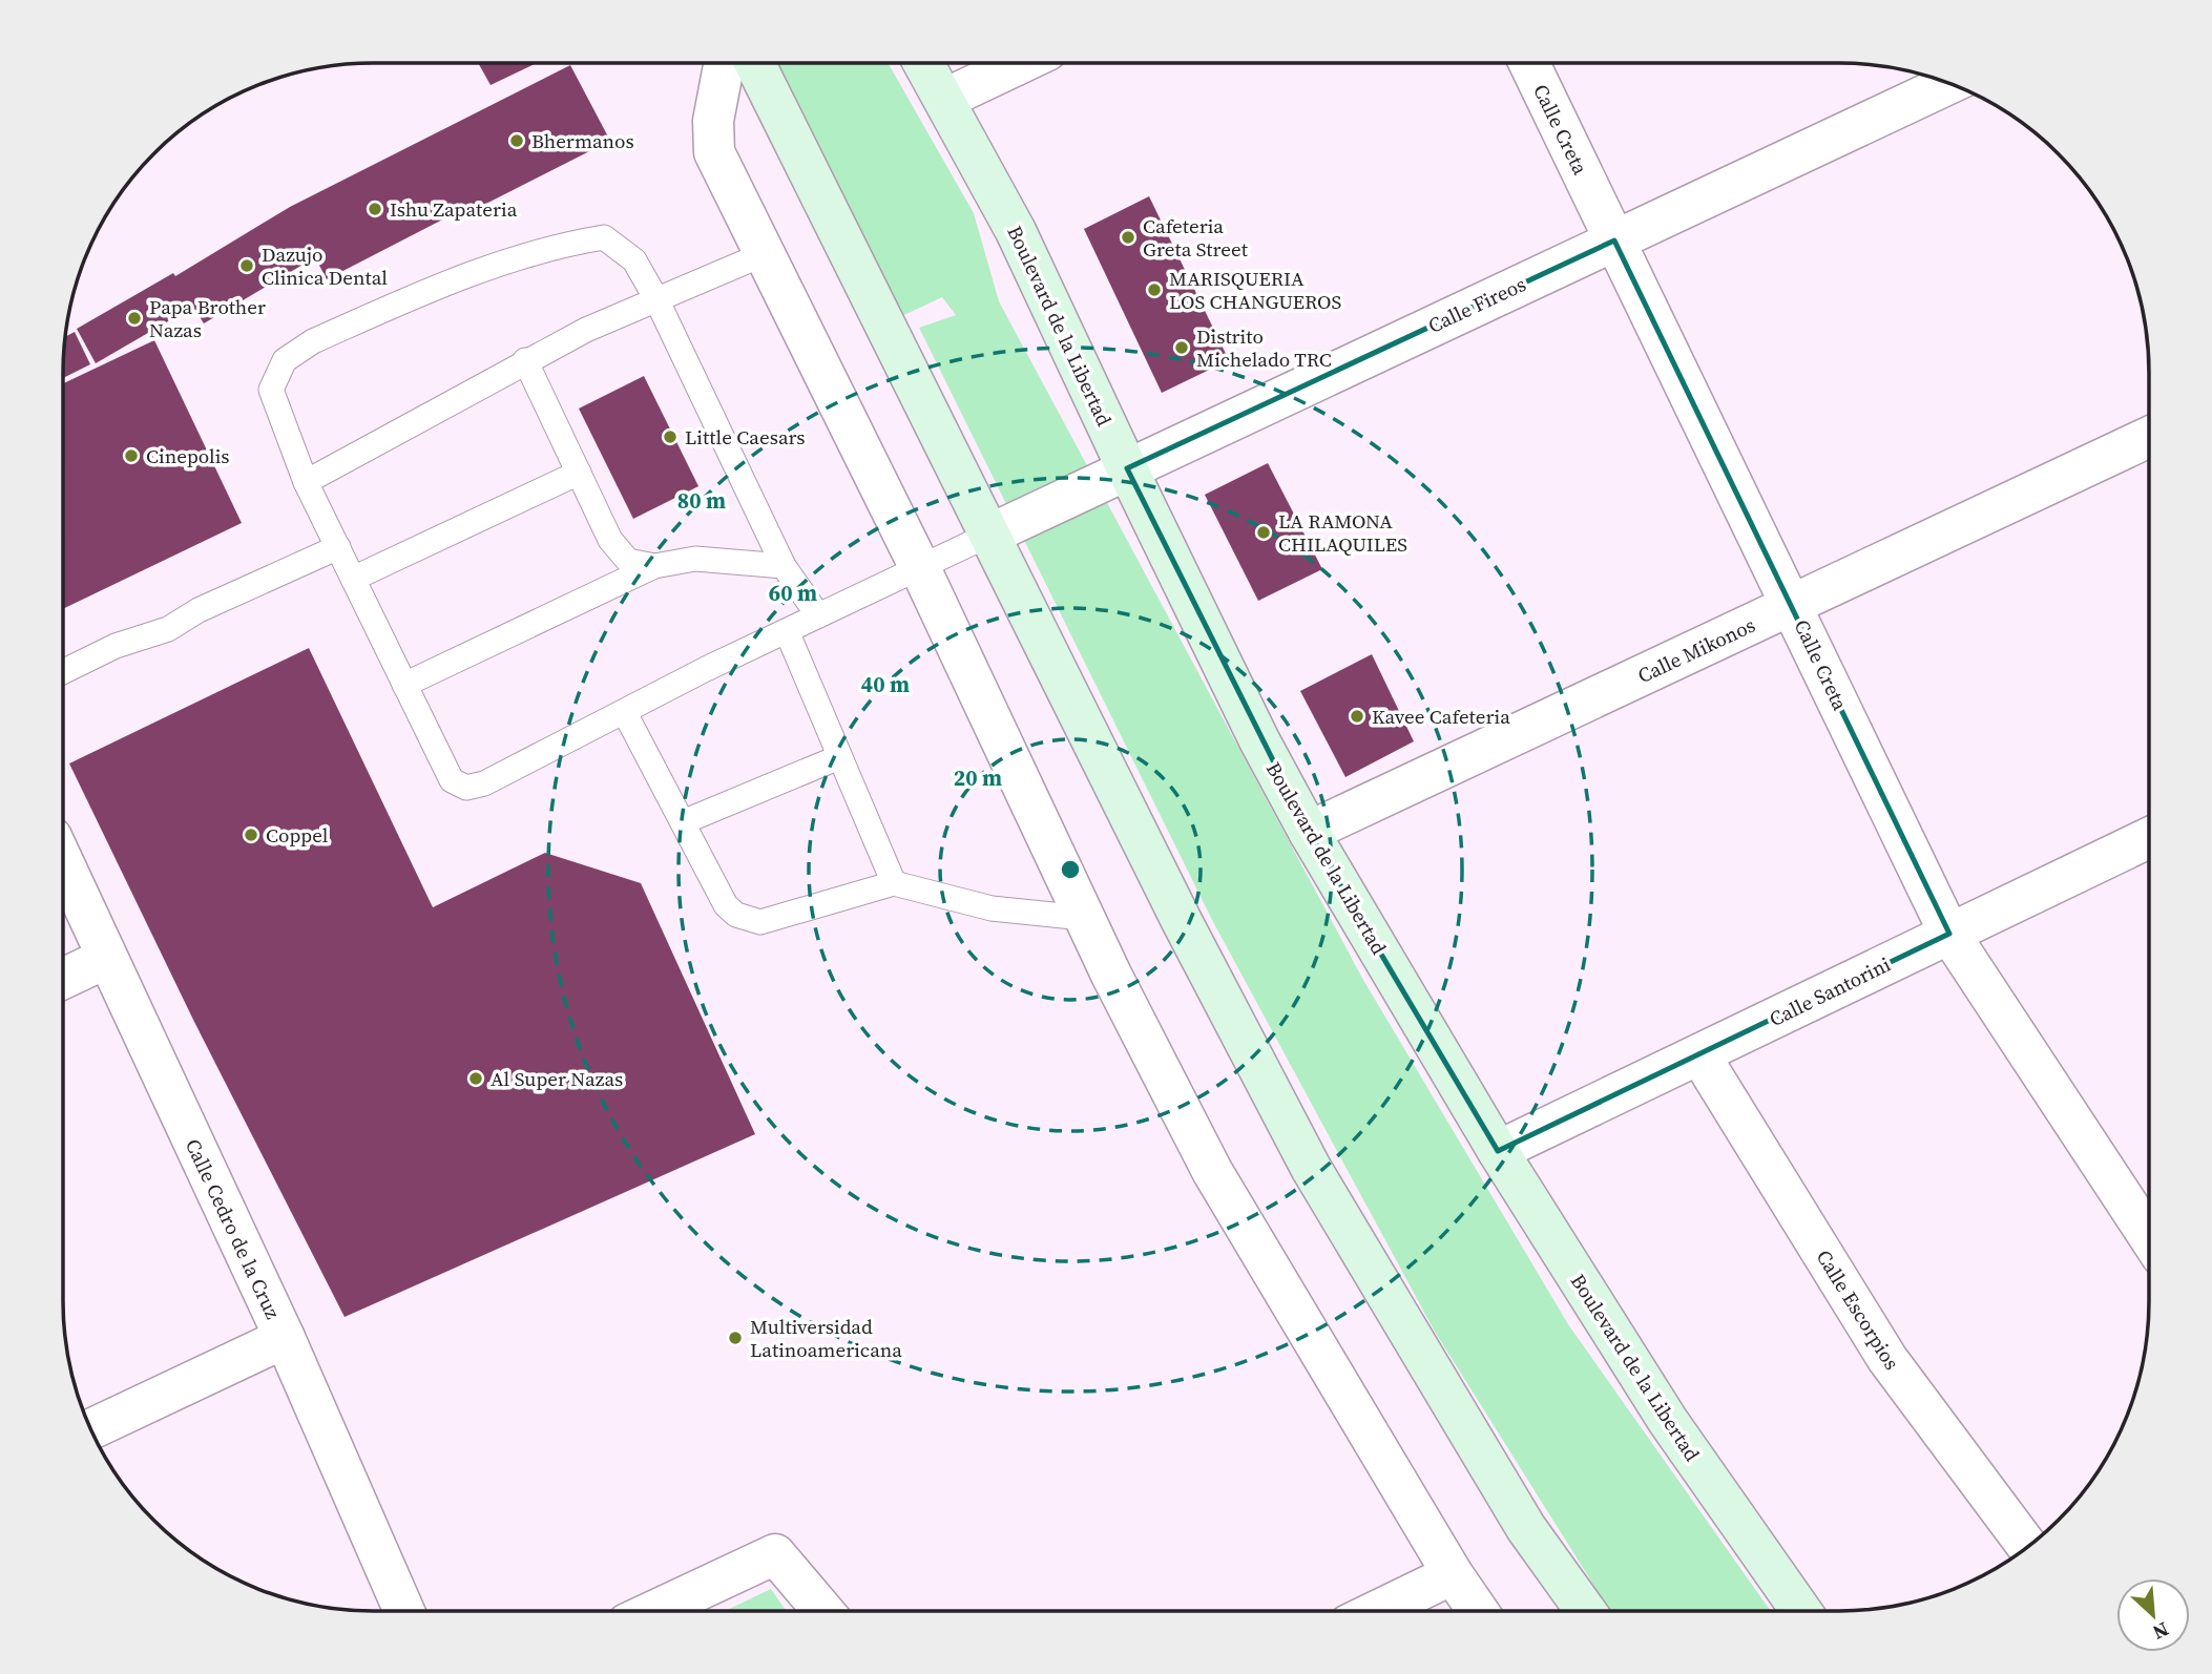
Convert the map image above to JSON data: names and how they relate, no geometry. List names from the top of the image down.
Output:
{
  "streets": {
    "main road": ["Boulevard de la Libertad"],
    "street": [
      "Calle Creta",
      "Calle Fireos",
      "Calle Mikonos",
      "Calle Santorini",
      "Calle Cedro de la Cruz",
      "Calle Escorpios"
    ]
  },
  "crossings": [
    ["Calle Creta", "Calle Fireos"],
    ["Calle Creta", "Calle Mikonos"],
    ["Calle Creta", "Calle Santorini"],
    ["Calle Fireos", "Boulevard de la Libertad"],
    ["Boulevard de la Libertad", "Calle Mikonos"],
    ["Boulevard de la Libertad", "Calle Santorini"],
    ["Calle Santorini", "Calle Escorpios"]
  ],
  "places": [
    "Bhermanos",
    "Ishu Zapateria",
    "Cafeteria Greta Street",
    "Dazujo Clinica Dental",
    "MARISQUERIA LOS CHANGUEROS",
    "Papa Brother Nazas",
    "Distrito Michelado TRC",
    "Little Caesars",
    "Cinepolis",
    "LA RAMONA CHILAQUILES",
    "Kavee Cafeteria",
    "Coppel",
    "Al Super Nazas",
    "Multiversidad Latinoamericana"
  ],
  "north": "bottom right",
  "rings": [
    "80 m",
    "60 m",
    "40 m",
    "20 m"
  ]
}
